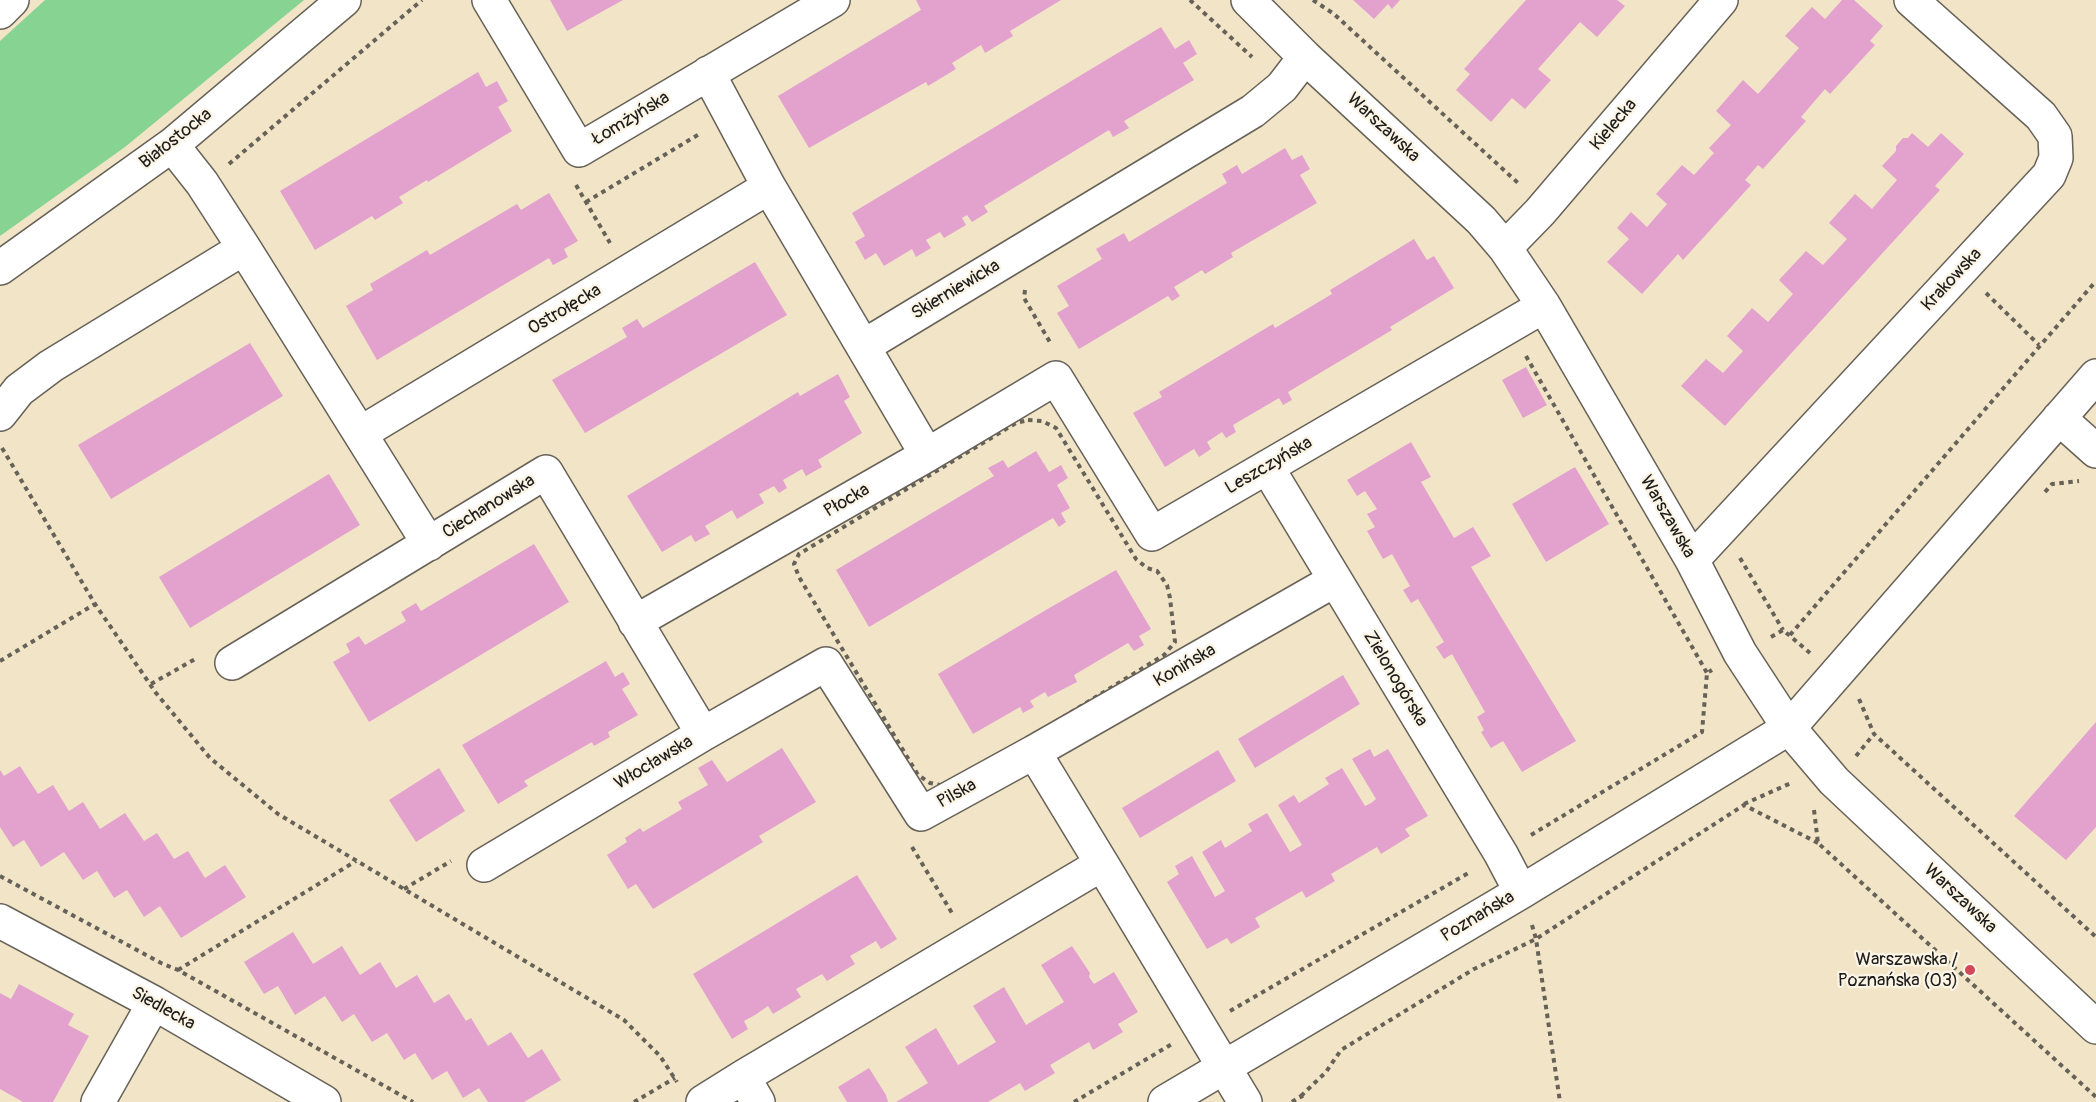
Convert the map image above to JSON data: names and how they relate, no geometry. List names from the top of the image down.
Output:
{
  "streets": {
    "street": [
      "Łomżyńska",
      "Kielecka",
      "Warszawska",
      "Białostocka",
      "Krakowska",
      "Skierniewicka",
      "Ostrołęcka",
      "Leszczyńska",
      "Płocka",
      "Ciechanowska",
      "Konińska",
      "Zielonogórska",
      "Włocławska",
      "Pilska",
      "Poznańska",
      "Siedlecka"
    ]
  },
  "crossings": [
    ["Kielecka", "Warszawska"],
    ["Warszawska", "Krakowska"],
    ["Warszawska", "Skierniewicka"],
    ["Warszawska", "Leszczyńska"],
    ["Warszawska", "Poznańska"],
    ["Leszczyńska", "Płocka"],
    ["Leszczyńska", "Zielonogórska"],
    ["Płocka", "Ciechanowska"],
    ["Ciechanowska", "Włocławska"],
    ["Konińska", "Zielonogórska"],
    ["Konińska", "Pilska"],
    ["Zielonogórska", "Poznańska"],
    ["Włocławska", "Pilska"]
  ],
  "places": ["Warszawska / Poznańska (03)"]
}
